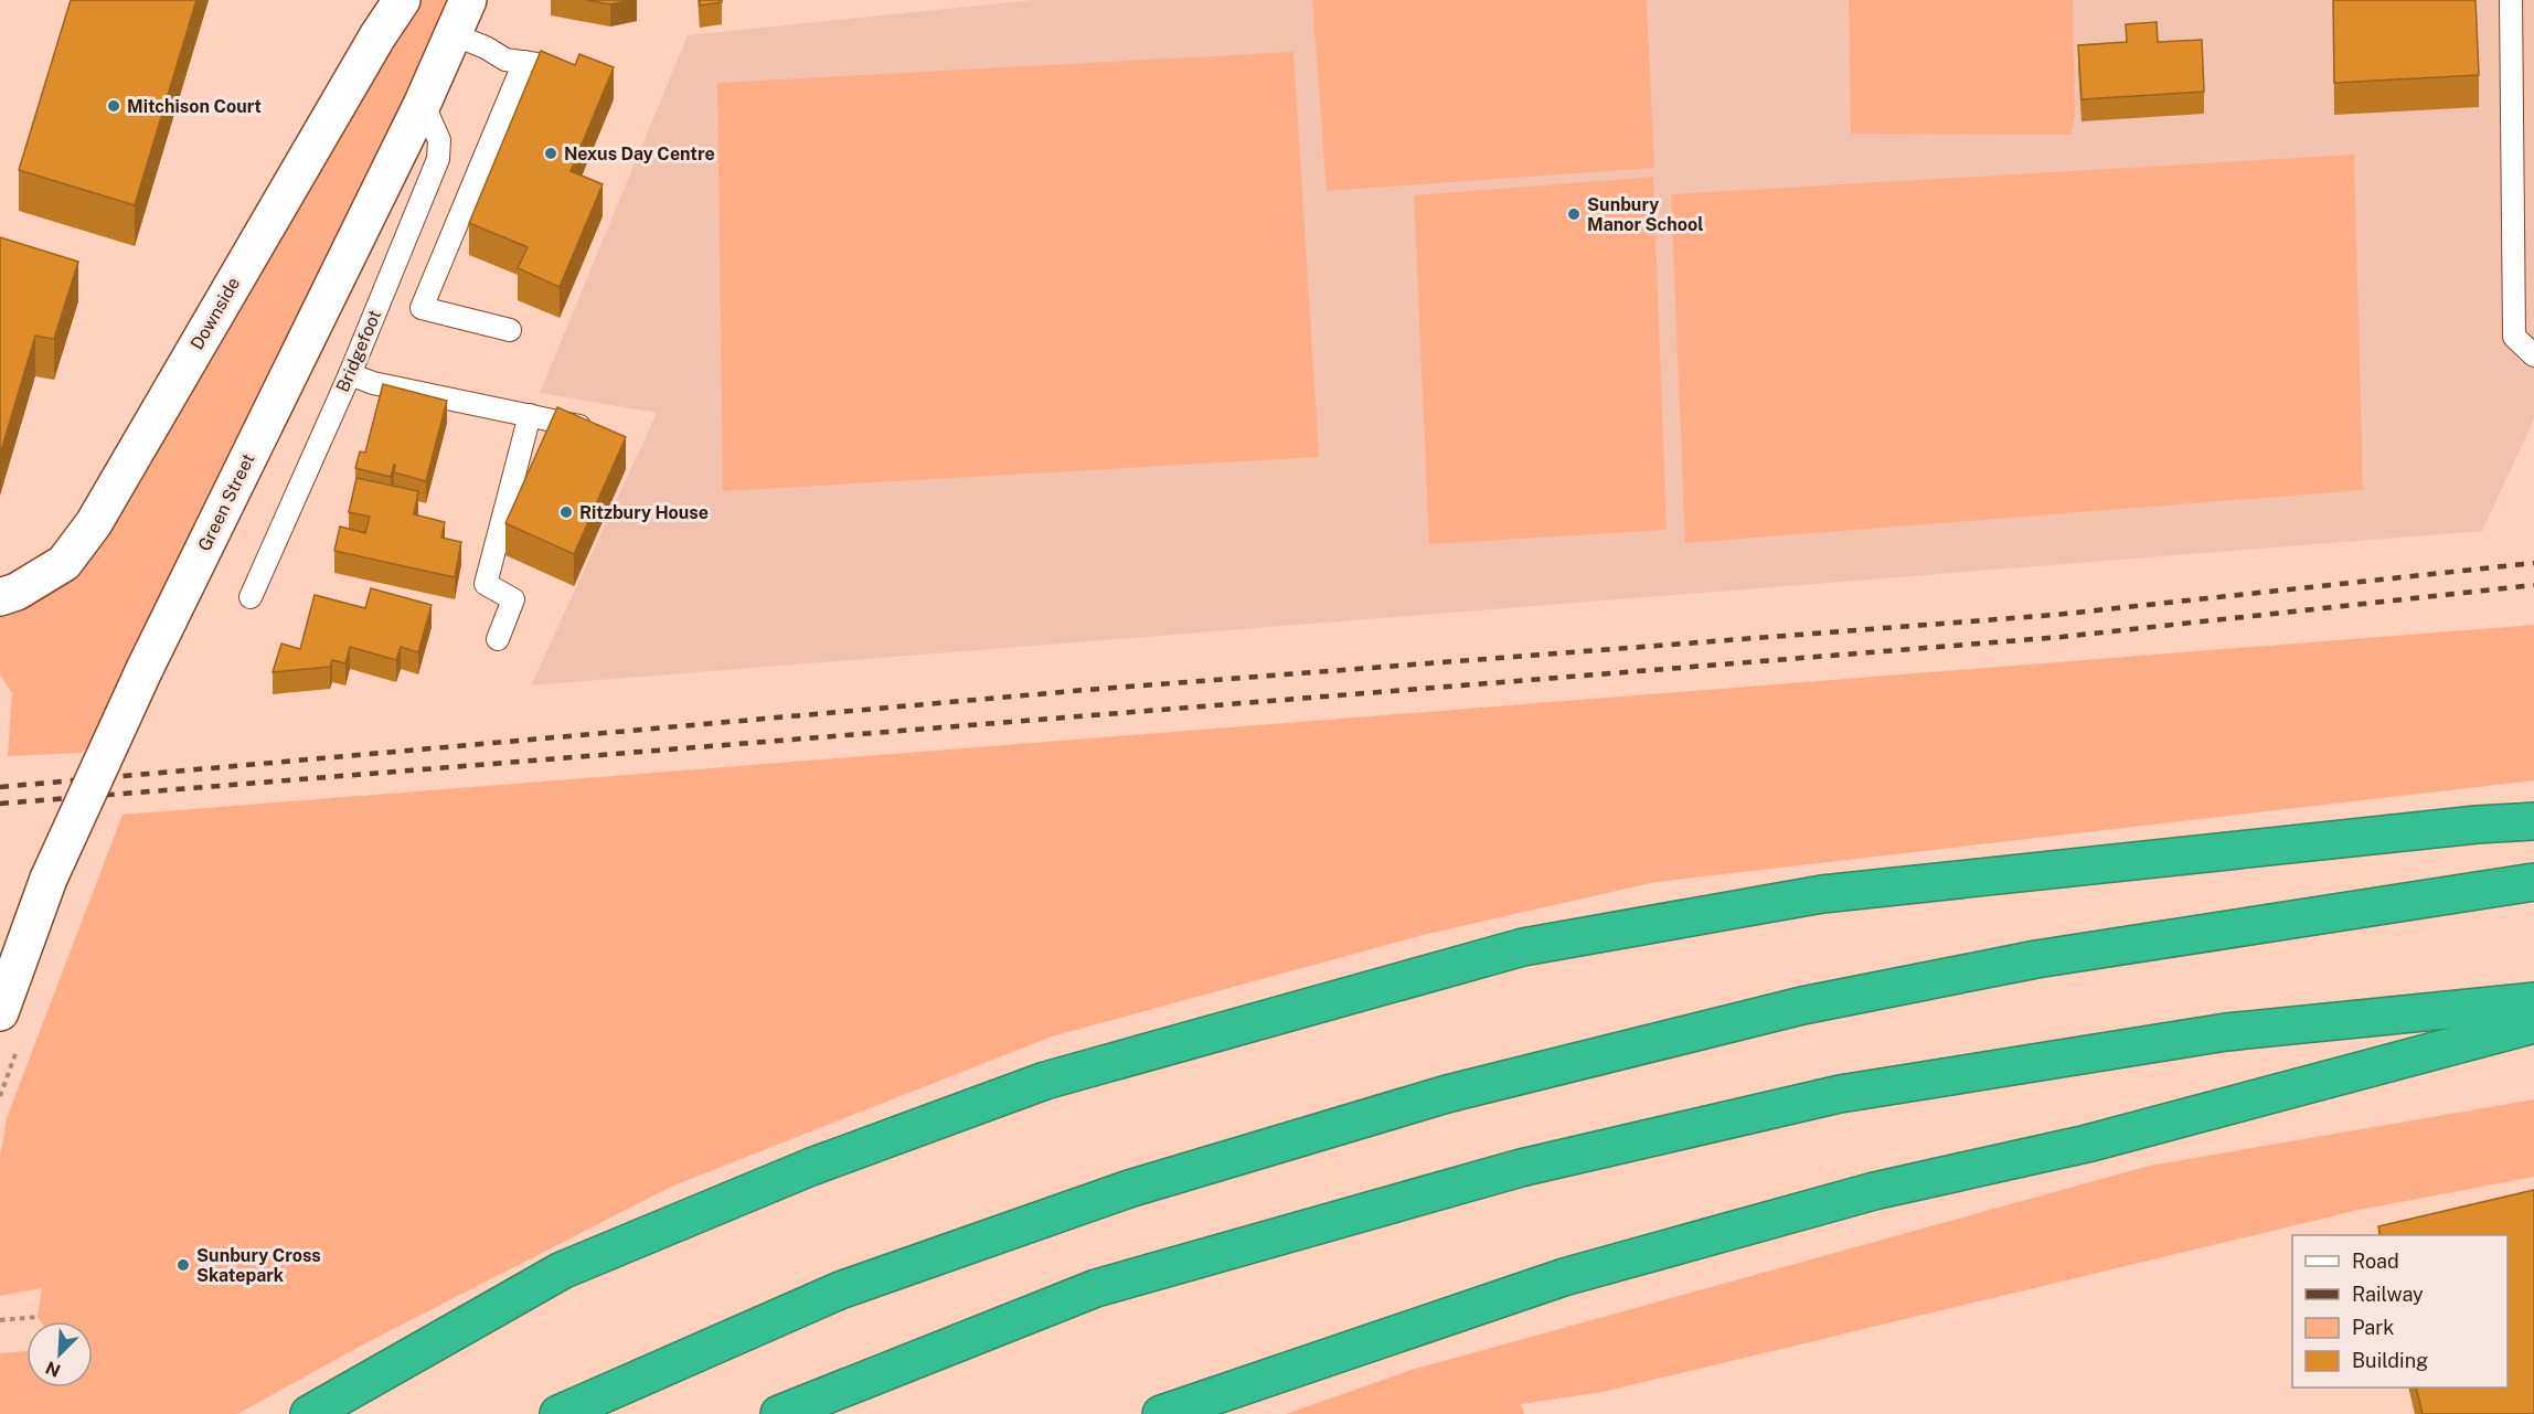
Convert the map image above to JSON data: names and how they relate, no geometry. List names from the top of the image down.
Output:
{
  "streets": {
    "street": ["Downside", "Green Street"],
    "lane": ["Bridgefoot"]
  },
  "crossings": [
    ["Bridgefoot", "Green Street"]
  ],
  "places": [
    "Mitchison Court",
    "Nexus Day Centre",
    "Sunbury Manor School",
    "Ritzbury House",
    "Sunbury Cross Skatepark"
  ],
  "legend": [
    "Road",
    "Railway",
    "Park",
    "Building"
  ],
  "north": "bottom left"
}
